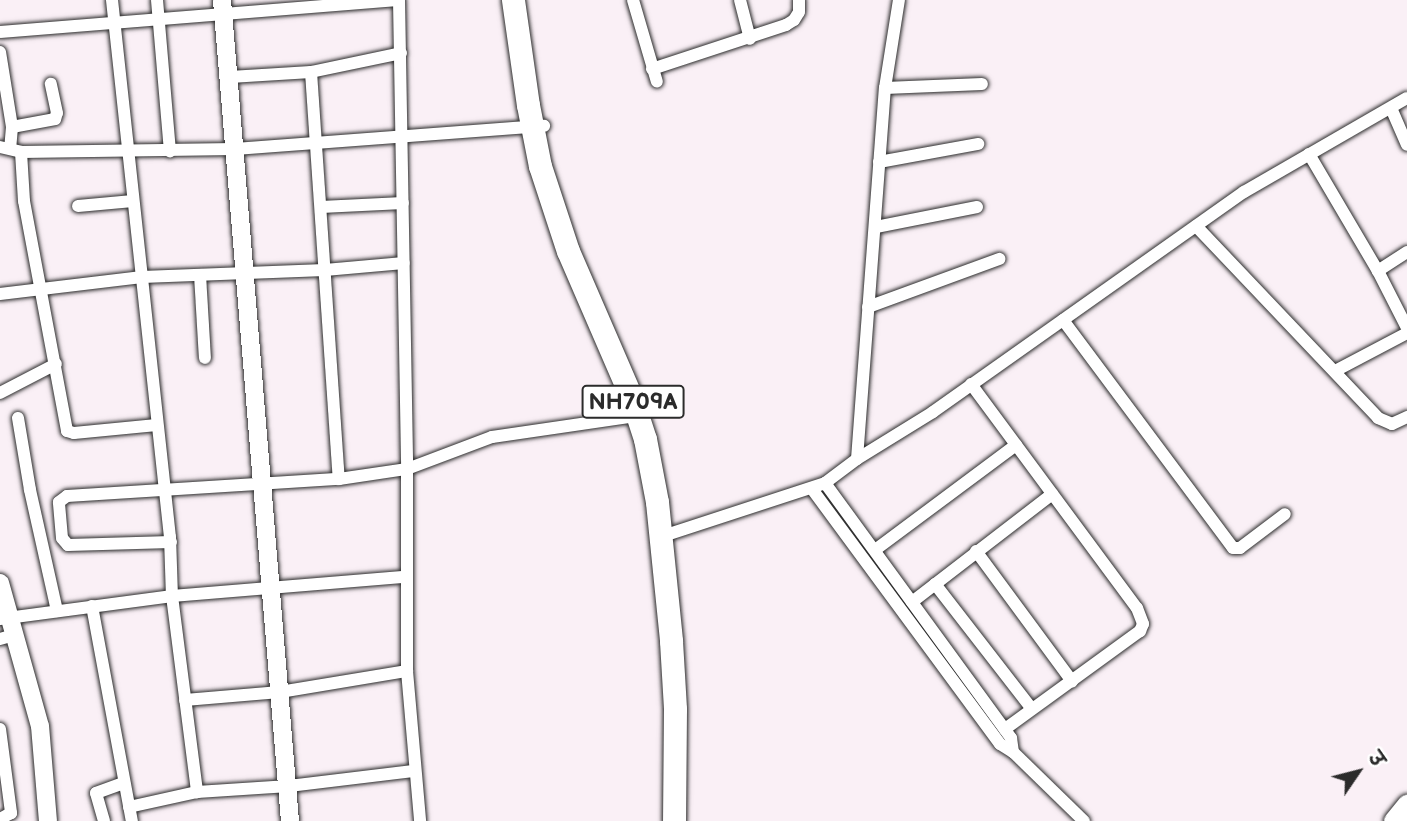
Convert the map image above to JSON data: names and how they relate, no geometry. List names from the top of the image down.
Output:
{
  "streets": {
    "highway": ["NH709A"]
  },
  "north": "top right"
}
